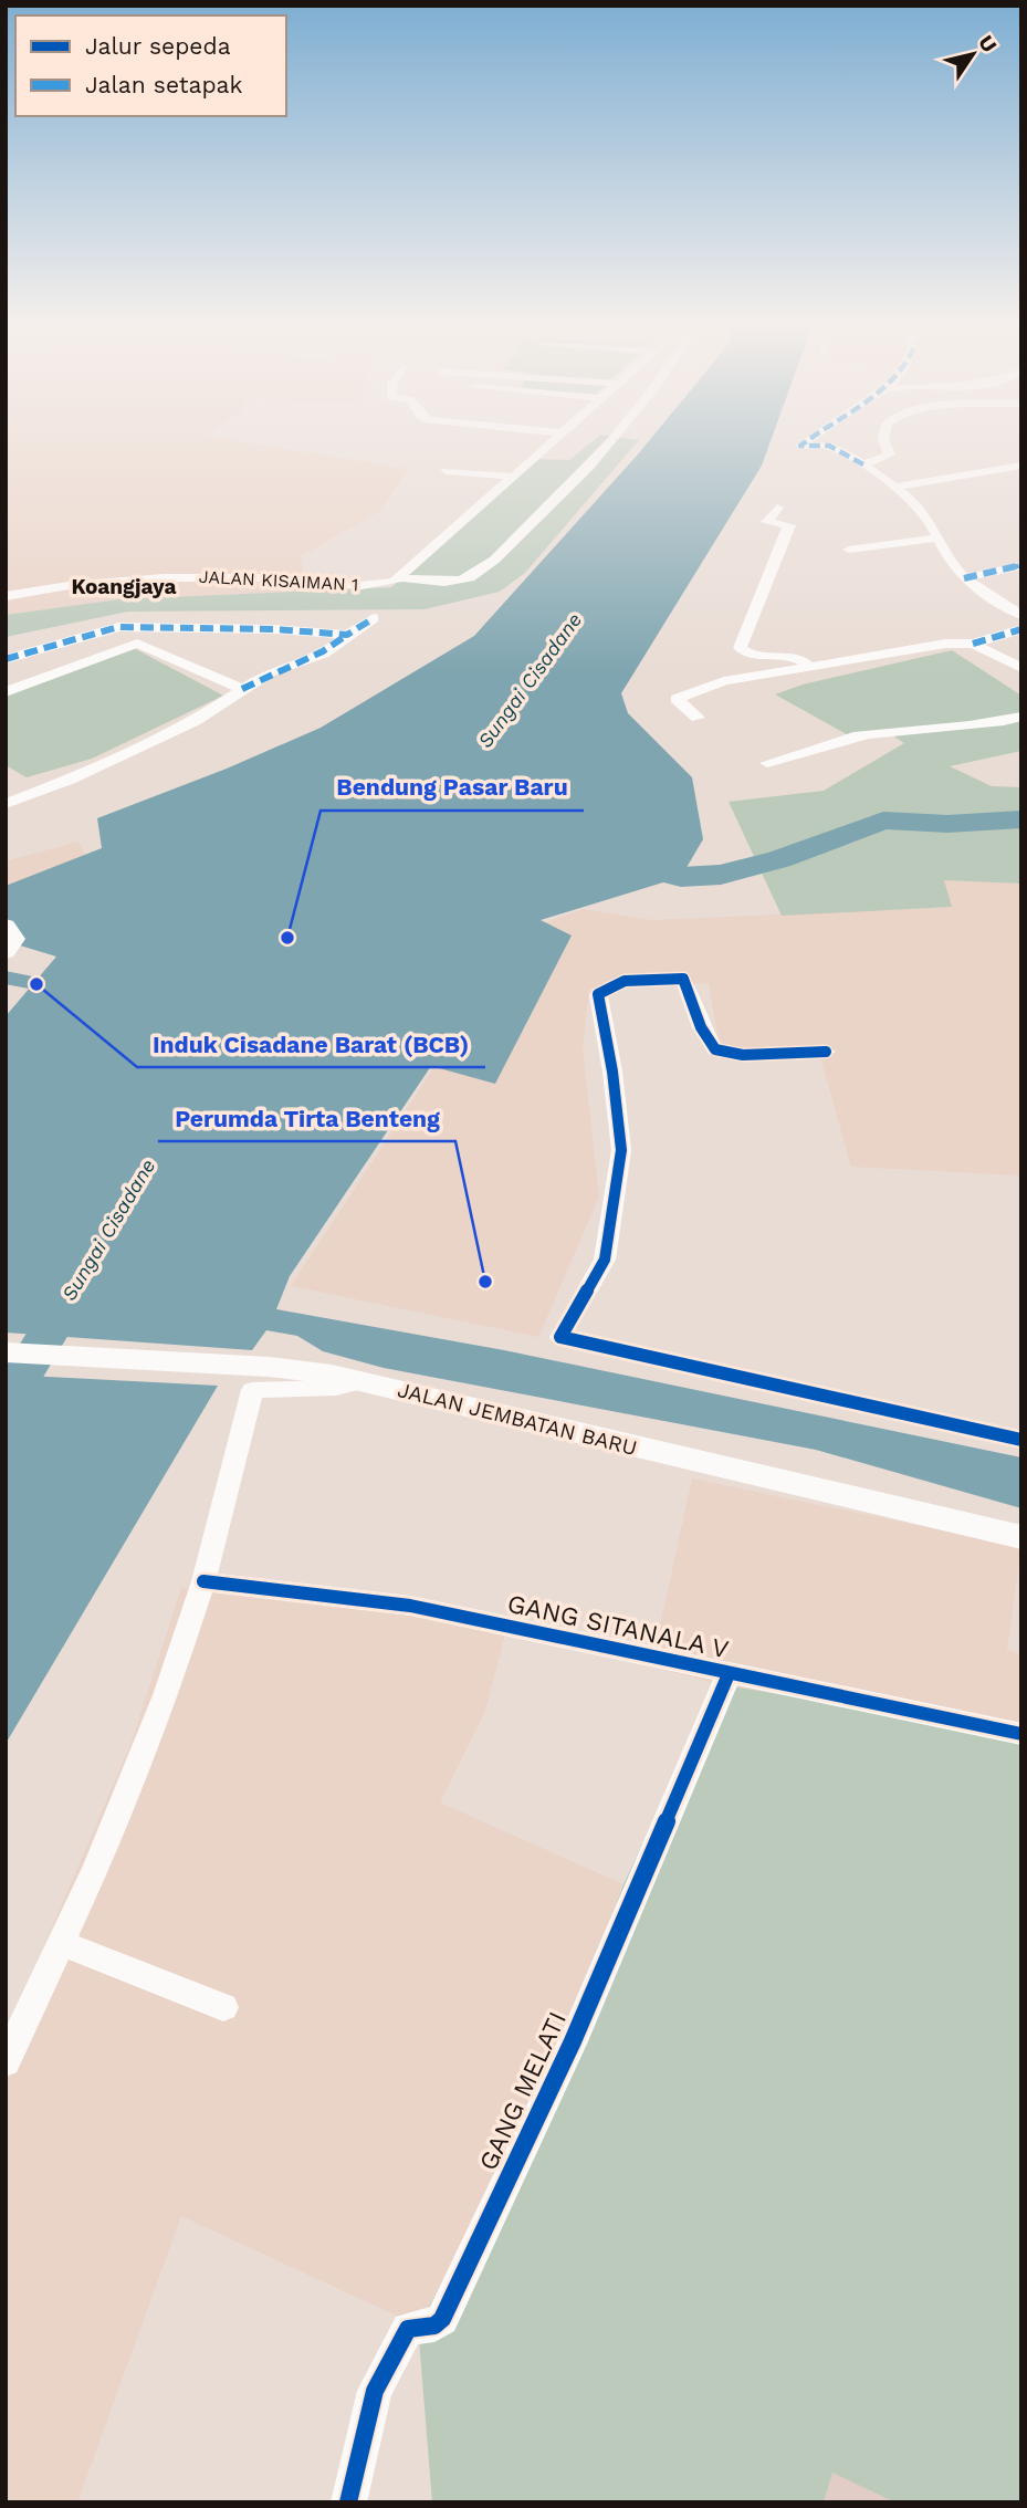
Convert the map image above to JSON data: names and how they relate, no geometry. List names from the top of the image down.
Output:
{
  "streets": {
    "street": [
      "JALAN KISAIMAN 1",
      "JALAN JEMBATAN BARU",
      "GANG SITANALA V",
      "GANG MELATI"
    ]
  },
  "crossings": [
    ["GANG SITANALA V", "GANG MELATI"]
  ],
  "districts": ["Koangjaya"],
  "water": ["Sungai Cisadane"],
  "places": ["Bendung Pasar Baru", "Induk Cisadane Barat (BCB)", "Perumda Tirta Benteng"],
  "legend": ["Jalur sepeda", "Jalan setapak"],
  "north": "top right"
}
